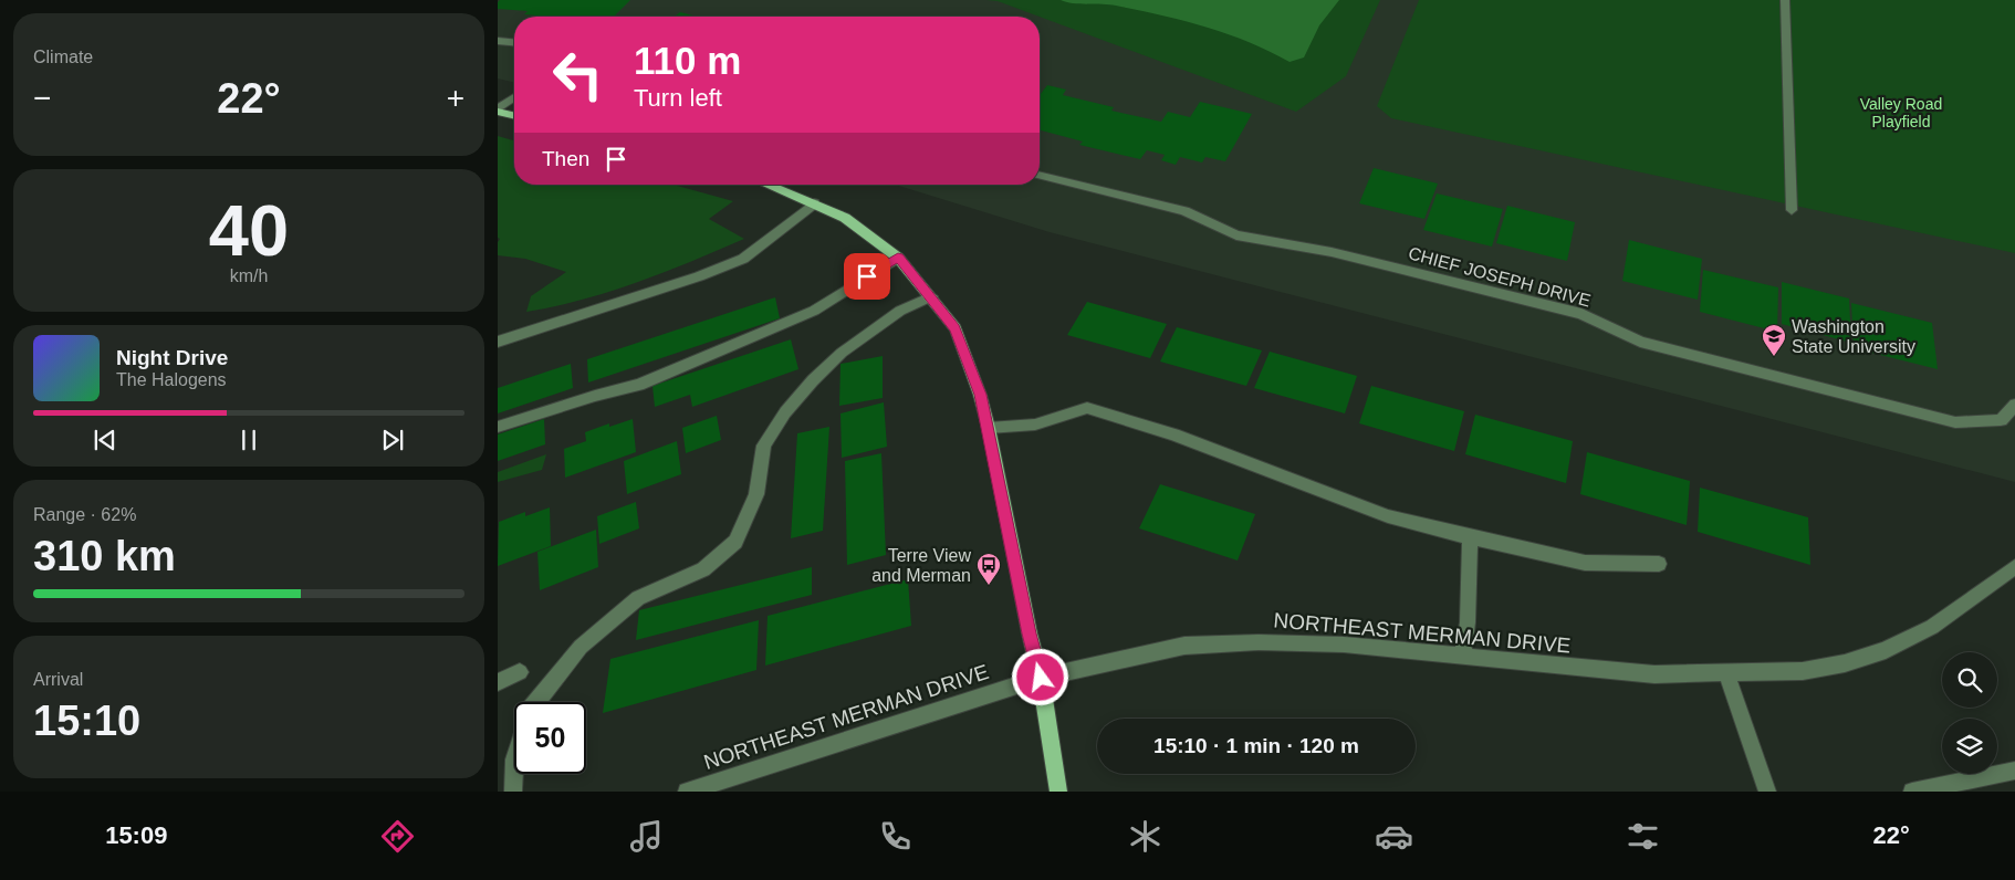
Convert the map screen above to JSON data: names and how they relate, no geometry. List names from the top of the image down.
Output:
{
  "streets": {
    "street": ["CHIEF JOSEPH DRIVE", "NORTHEAST MERMAN DRIVE"]
  },
  "parks": ["Valley Road Playfield"],
  "places": {
    "school or university": ["Washington State University"],
    "bus stop": ["Terre View and Merman"]
  },
  "page": {
    "tile": [
      "Climate",
      ["40", "km/h"],
      ["Range · 62%", "310 km"],
      ["Arrival", "15:10"]
    ],
    "turn": ["110 m", "Turn left"],
    "heat": ["−", "22°", "+"],
    "then": "Then",
    "song": ["Night Drive", "The Halogens"],
    "limit": "50",
    "trip": "15:10 · 1 min · 120 m",
    "tabs": ["15:09", "22°"]
  }
}
